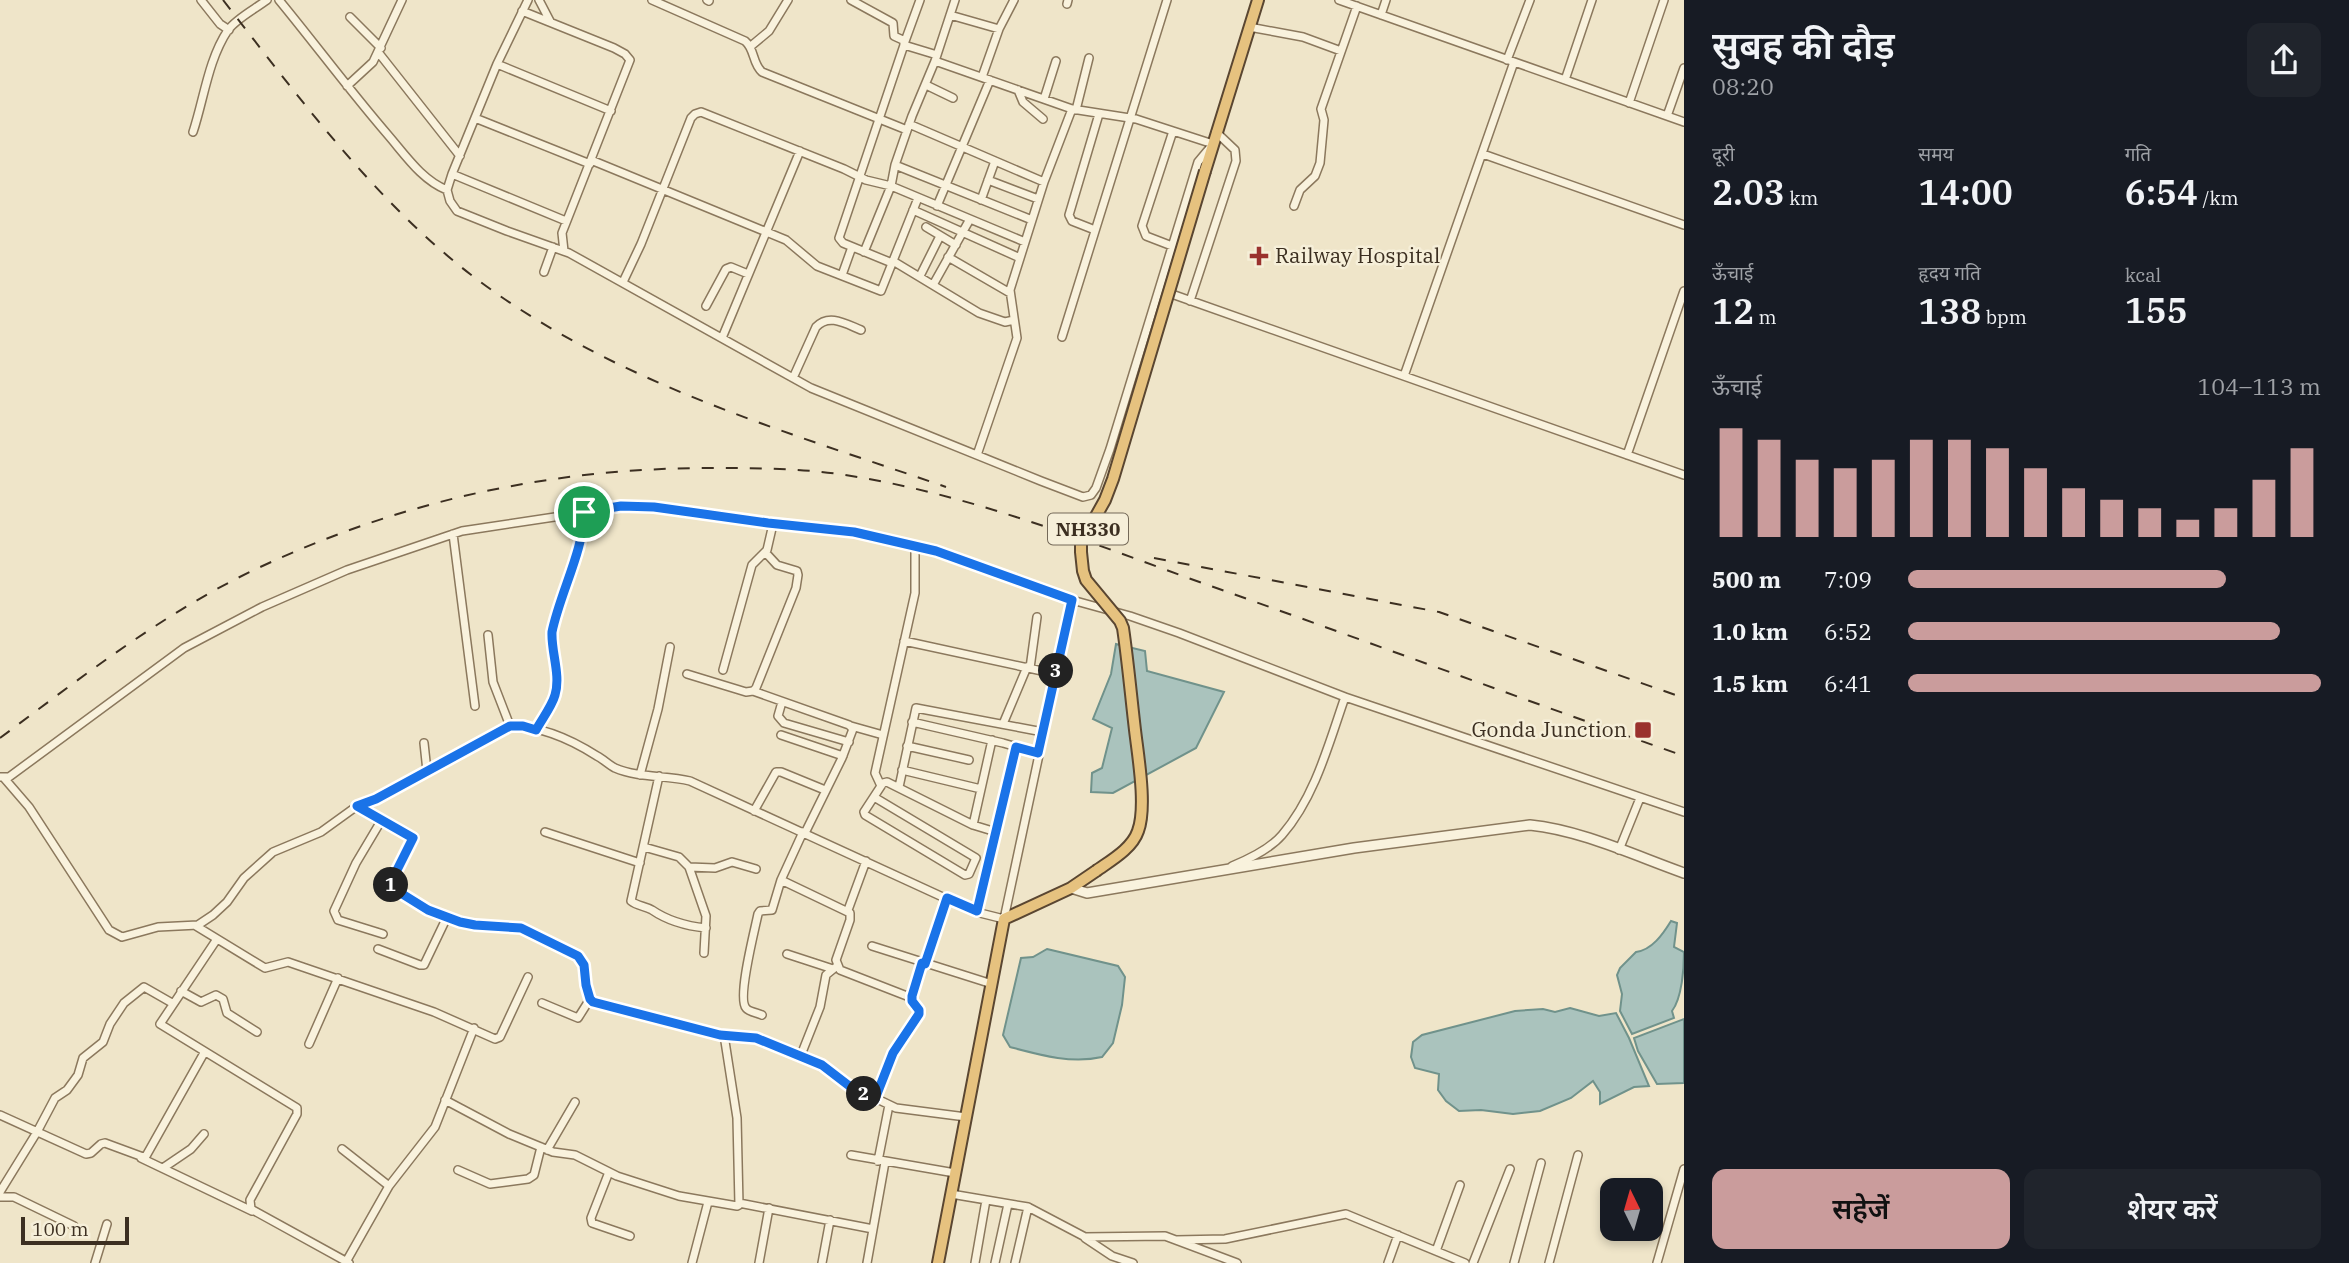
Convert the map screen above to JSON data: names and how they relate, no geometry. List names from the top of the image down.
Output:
{
  "streets": {
    "highway": ["NH330"]
  },
  "places": {
    "health": ["Railway Hospital"],
    "transit": ["Gonda Junction"]
  },
  "scale_bar": "100 m",
  "north": "top",
  "page": {
    "heading": ["सुबह की दौड़", "08:20"],
    "stats": [
      ["दूरी", "2.03 km"],
      ["समय", "14:00"],
      ["गति", "6:54 /km"],
      ["ऊँचाई", "12 m"],
      ["हृदय गति", "138 bpm"],
      ["kcal", "155"]
    ],
    "chart": ["ऊँचाई", "104–113 m"],
    "list": [
      {
        "name": "500 m",
        "note": "7:09"
      },
      {
        "name": "1.0 km",
        "note": "6:52"
      },
      {
        "name": "1.5 km",
        "note": "6:41"
      }
    ],
    "pins": ["3", "1", "2"],
    "buttons": ["सहेजें", "शेयर करें"],
    "scale": "100 m"
  }
}
